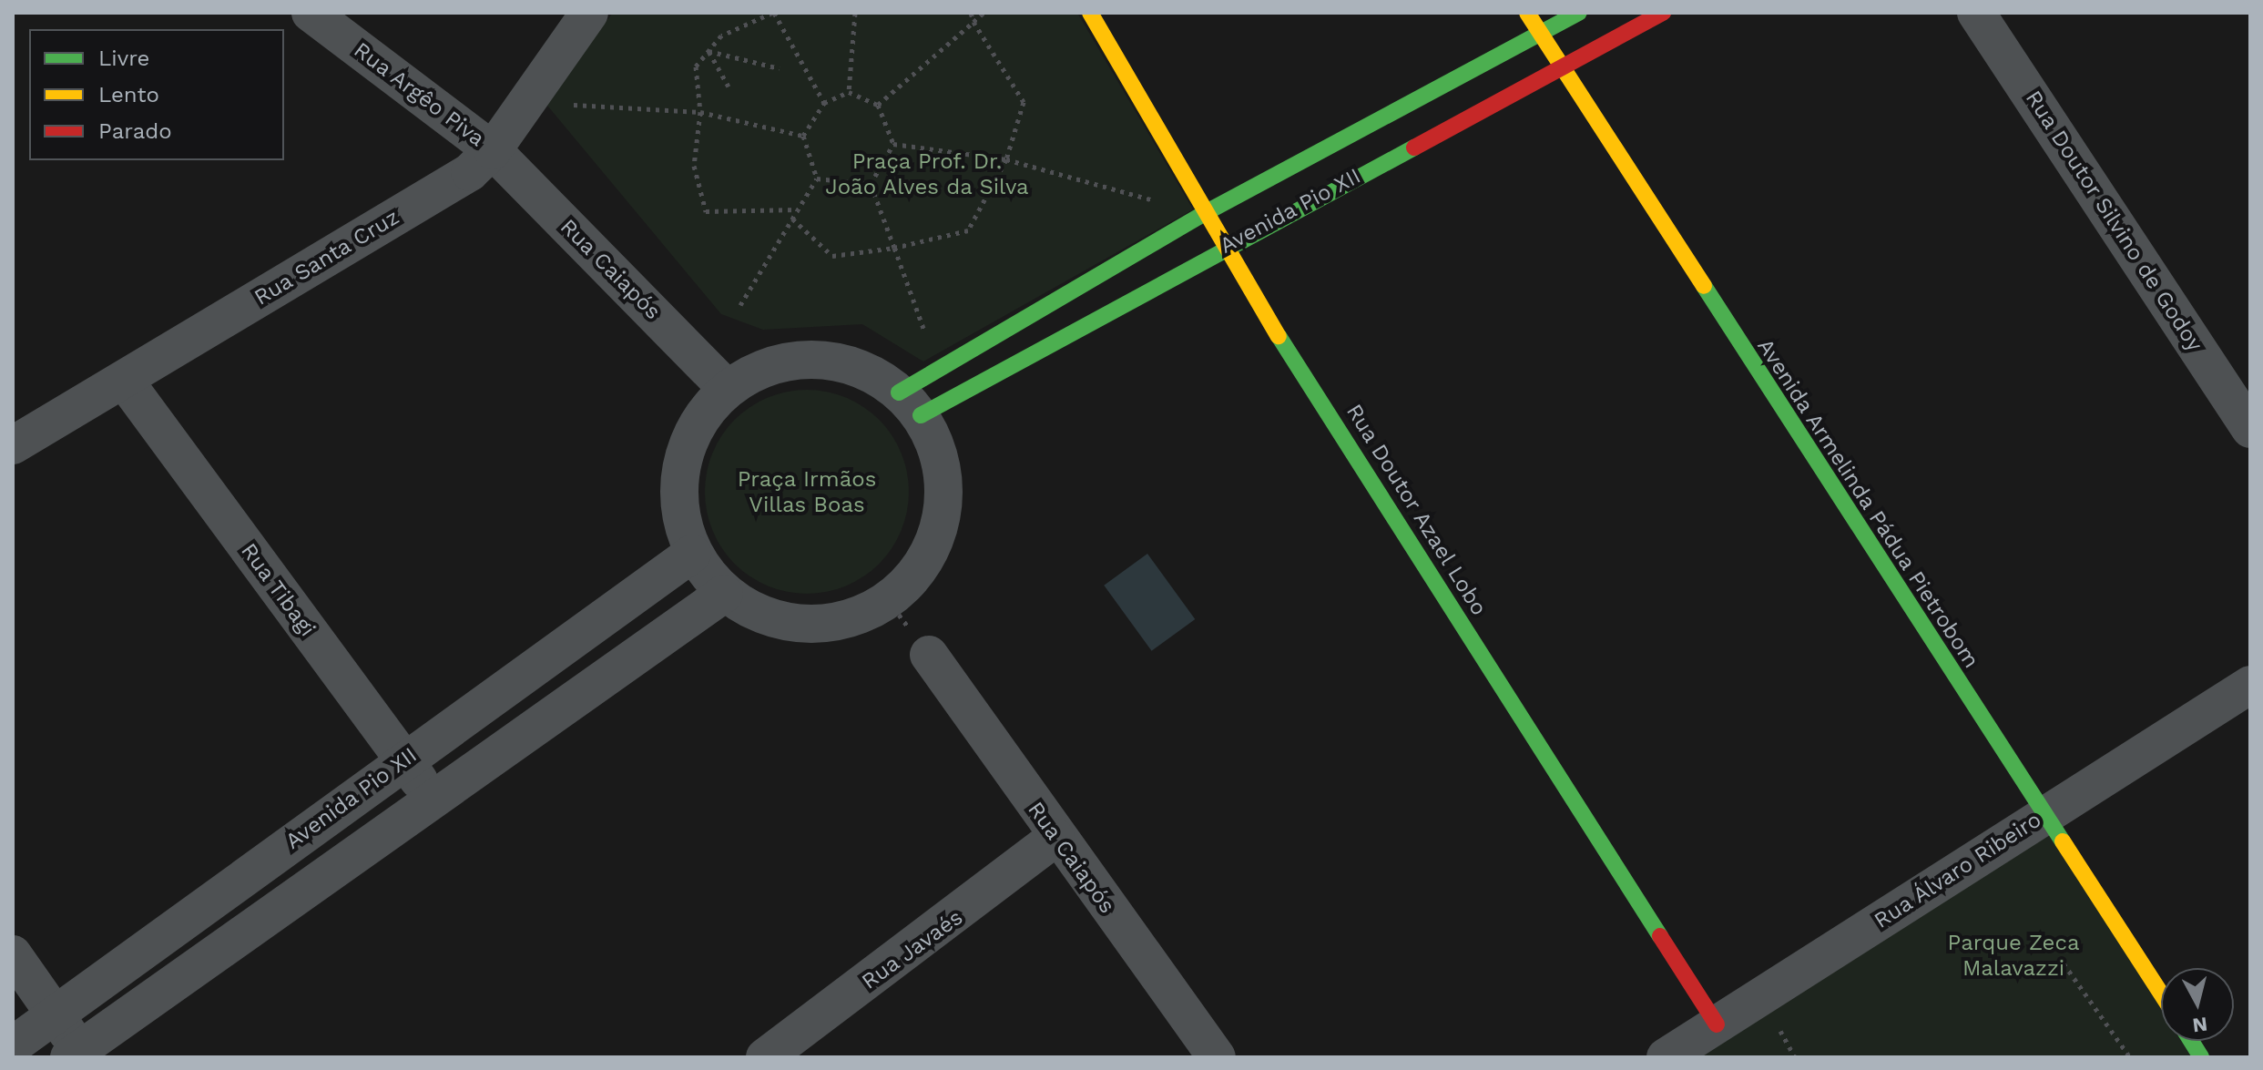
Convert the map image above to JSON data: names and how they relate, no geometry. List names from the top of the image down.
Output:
{
  "streets": {
    "street": [
      "Rua Argêo Piva",
      "Avenida Pio XII",
      "Rua Doutor Silvino de Godoy",
      "Rua Santa Cruz",
      "Rua Caiapós",
      "Avenida Armelinda Pádua Pietrobom",
      "Rua Doutor Azael Lobo",
      "Rua Tibagi",
      "Rua Álvaro Ribeiro",
      "Rua Javaés"
    ]
  },
  "crossings": [
    ["Rua Argêo Piva", "Rua Santa Cruz"],
    ["Rua Argêo Piva", "Rua Caiapós"],
    ["Avenida Pio XII", "Avenida Armelinda Pádua Pietrobom"],
    ["Avenida Pio XII", "Rua Doutor Azael Lobo"],
    ["Avenida Pio XII", "Rua Tibagi"],
    ["Rua Santa Cruz", "Rua Caiapós"],
    ["Rua Santa Cruz", "Rua Tibagi"],
    ["Rua Caiapós", "Rua Javaés"],
    ["Avenida Armelinda Pádua Pietrobom", "Rua Álvaro Ribeiro"],
    ["Rua Doutor Azael Lobo", "Rua Álvaro Ribeiro"]
  ],
  "parks": ["Praça Prof. Dr. João Alves da Silva", "Praça Irmãos Villas Boas", "Parque Zeca Malavazzi"],
  "legend": ["Livre", "Lento", "Parado"],
  "north": "bottom"
}
